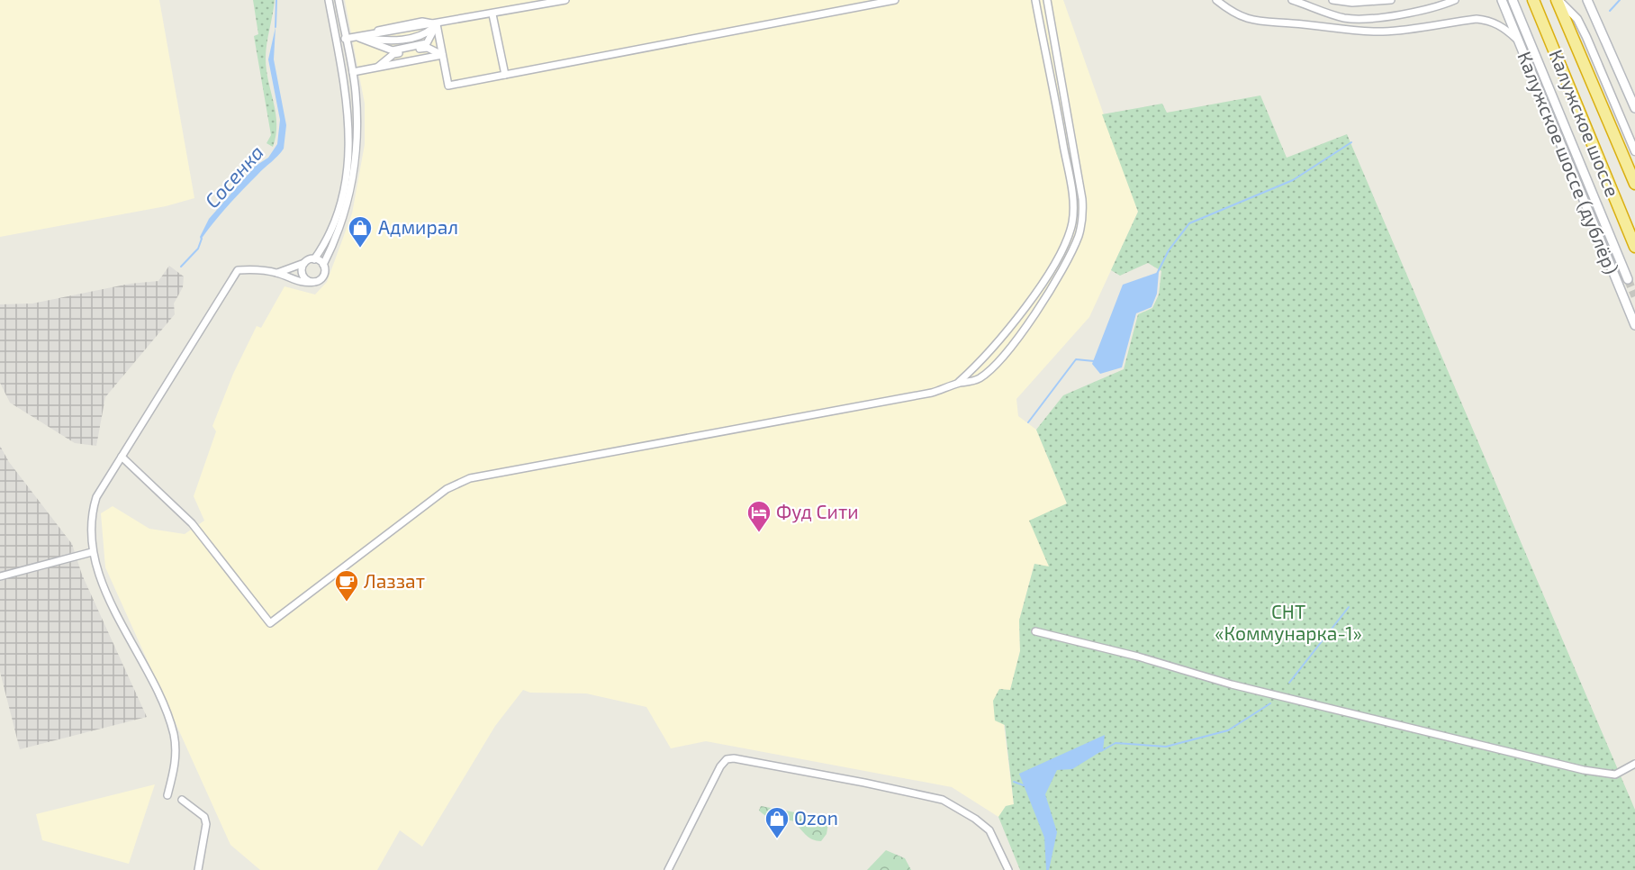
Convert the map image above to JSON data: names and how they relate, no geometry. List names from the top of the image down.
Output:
{
  "streets": {
    "highway": ["Калужское шоссе"],
    "main road": ["Калужское шоссе (дублёр)"]
  },
  "water": ["Сосенка"],
  "parks": ["СНТ «Коммунарка-1»"],
  "places": {
    "shop": ["Адмирал", "Ozon"],
    "hotel": ["Фуд Сити"],
    "cafe": ["Лаззат"]
  }
}
